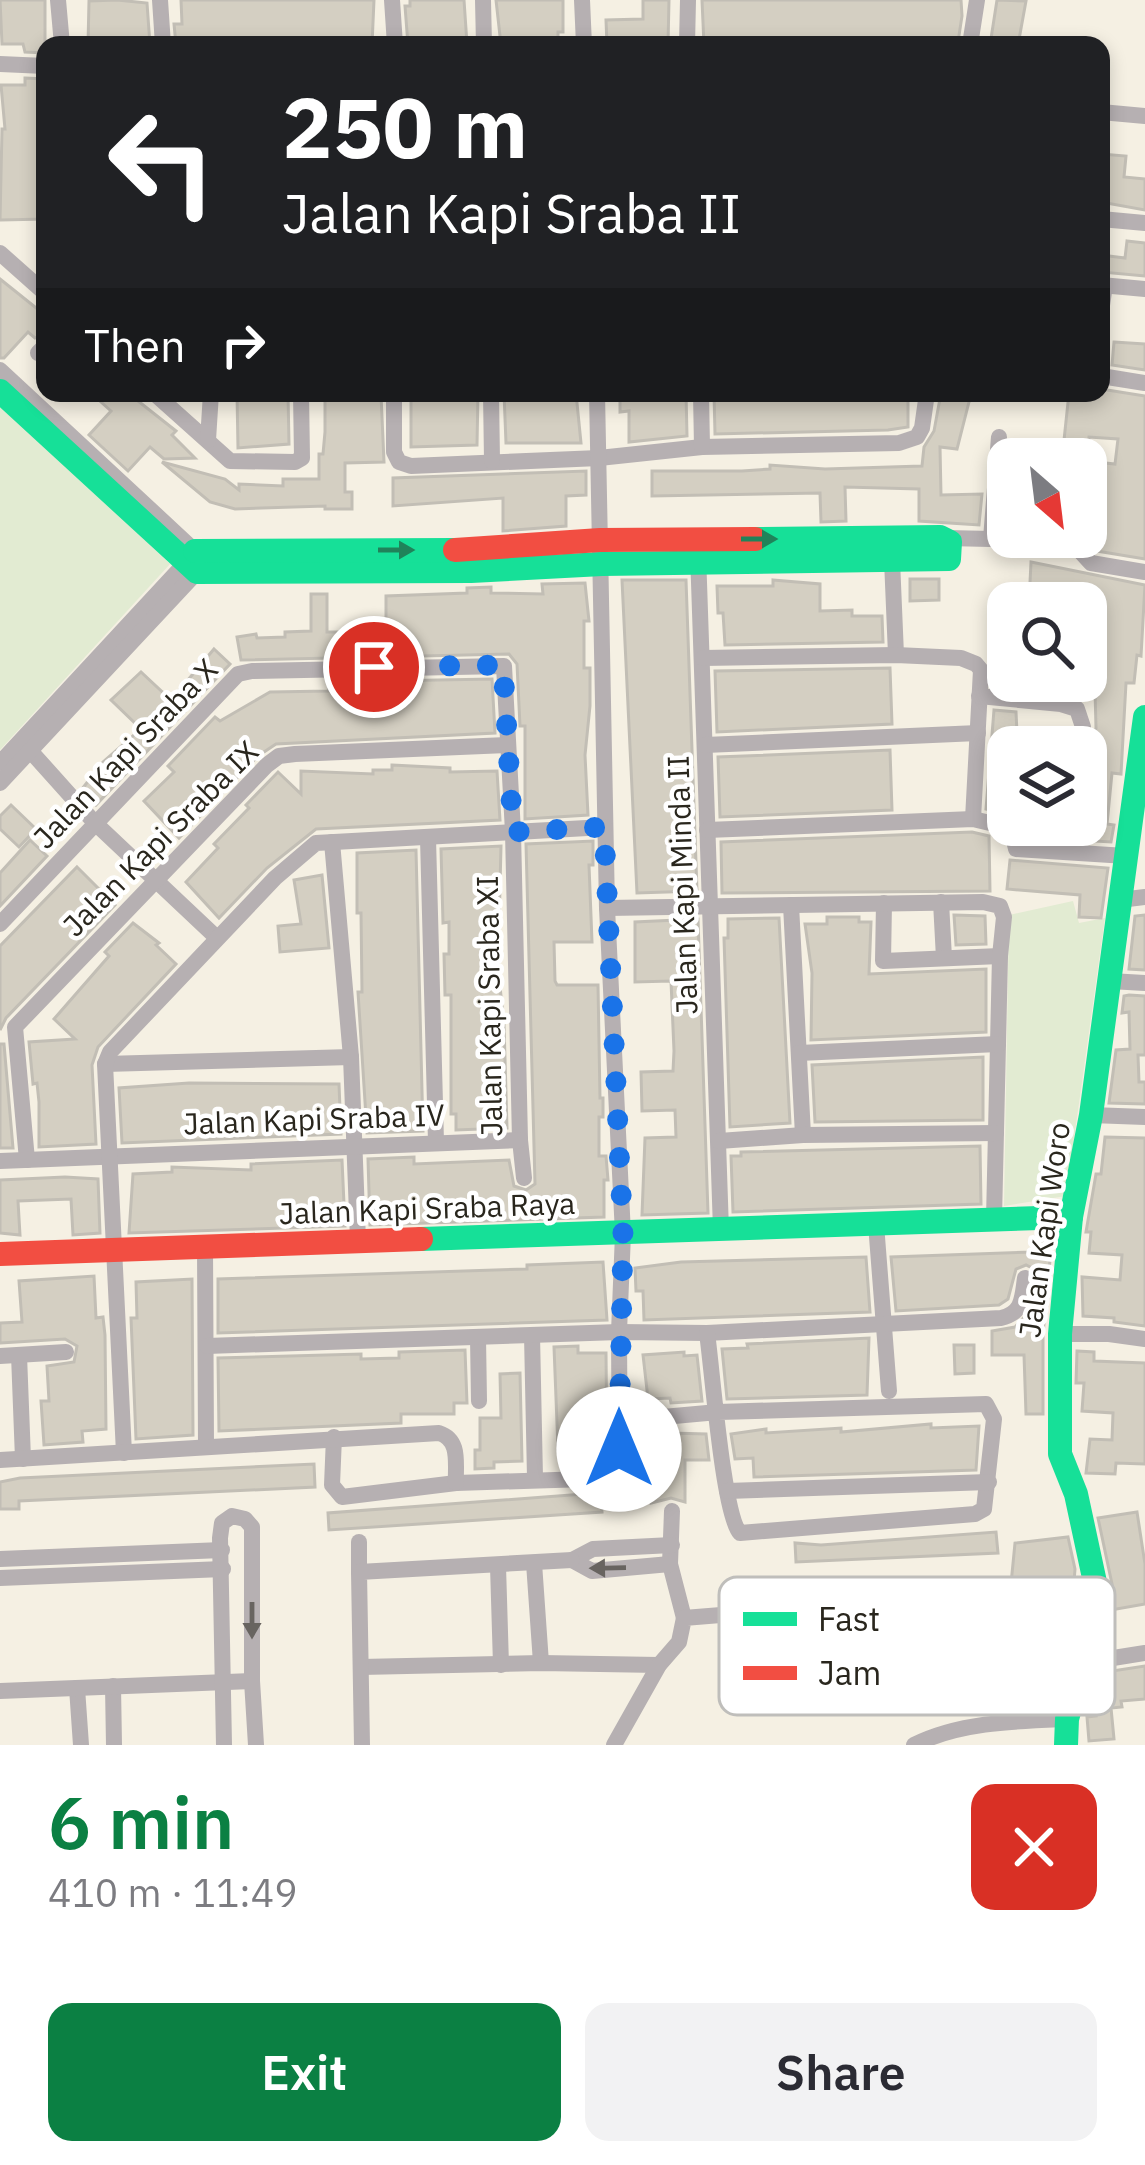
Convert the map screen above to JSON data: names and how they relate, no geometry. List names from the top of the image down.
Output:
{
  "streets": {
    "street": [
      "Jalan Kapi Sraba X",
      "Jalan Kapi Sraba IX",
      "Jalan Kapi Minda II",
      "Jalan Kapi Sraba XI",
      "Jalan Kapi Sraba IV",
      "Jalan Kapi Sraba Raya",
      "Jalan Kapi Woro"
    ]
  },
  "crossings": [
    ["Jalan Kapi Sraba X", "Jalan Kapi Sraba IX"],
    ["Jalan Kapi Sraba X", "Jalan Kapi Sraba XI"],
    ["Jalan Kapi Minda II", "Jalan Kapi Sraba Raya"],
    ["Jalan Kapi Sraba XI", "Jalan Kapi Sraba IV"],
    ["Jalan Kapi Sraba Raya", "Jalan Kapi Woro"]
  ],
  "legend": ["Fast", "Jam"],
  "north": "bottom right",
  "page": {
    "turn": ["250 m", "Jalan Kapi Sraba II"],
    "then": "Then",
    "heading": ["6 min", "410 m · 11:49"],
    "buttons": ["Exit", "Share"]
  }
}
